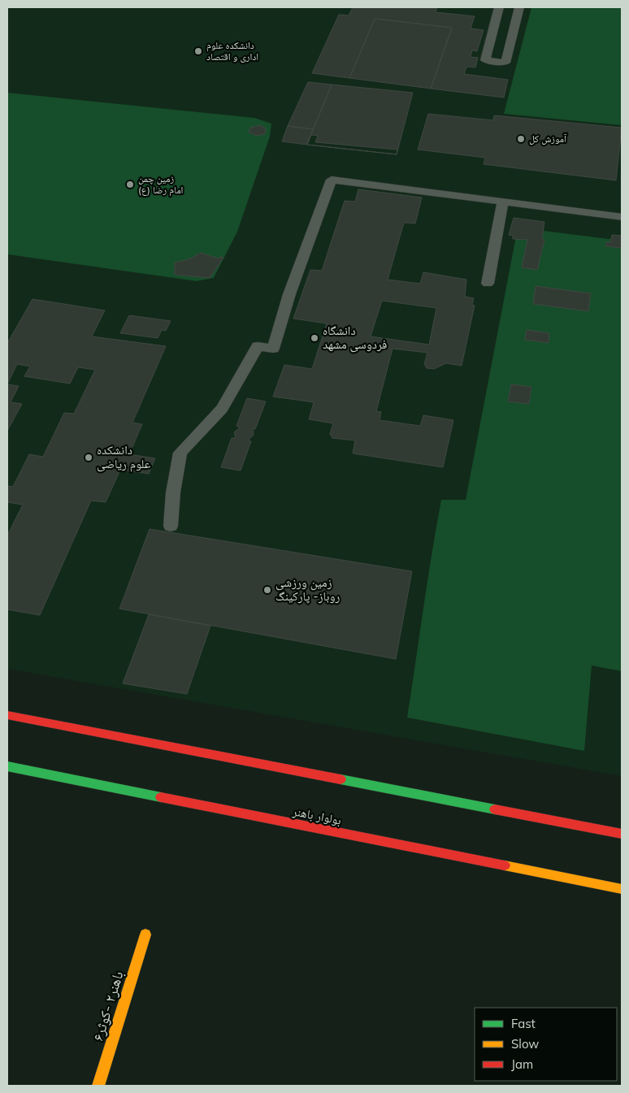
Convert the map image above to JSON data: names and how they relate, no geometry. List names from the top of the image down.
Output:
{
  "streets": {
    "street": ["بولوار باهنر", "باهنر۲ -کوثر۶"]
  },
  "places": [
    "دانشکده علوم اداری و اقتصاد",
    "آموزش کل",
    "زمین چمن امام رضا (ع)",
    "دانشگاه فردوسی مشهد",
    "دانشکده علوم ریاضی",
    "زمین ورزشی روباز- پارکینگ"
  ],
  "legend": ["Fast", "Slow", "Jam"]
}
